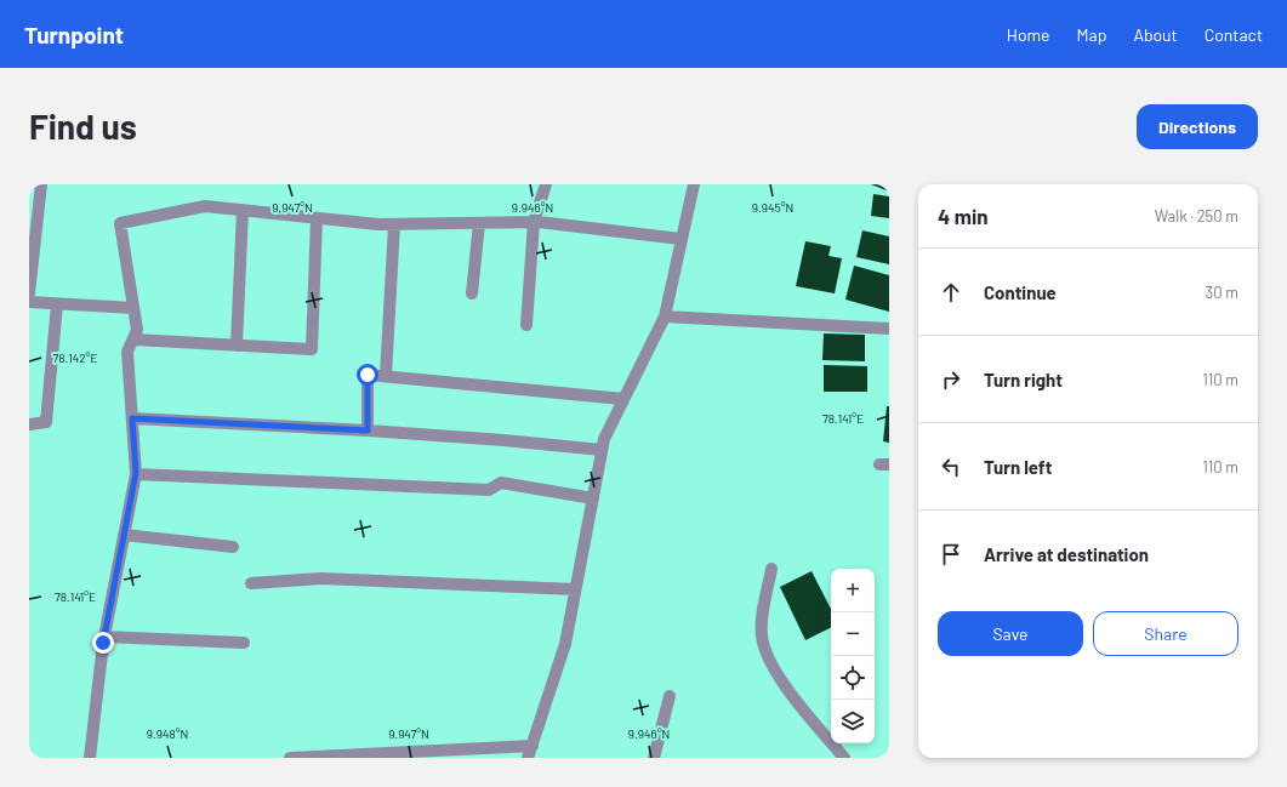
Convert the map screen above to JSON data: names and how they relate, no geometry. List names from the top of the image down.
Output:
{
  "page": {
    "header": "Turnpoint",
    "nav": [
      "Home",
      "Map",
      "About",
      "Contact"
    ],
    "buttons": [
      "Directions",
      ["Save", "Share"]
    ],
    "title": "Find us",
    "heading": ["4 min", "Walk · 250 m"],
    "list": [
      ["Continue", "30 m"],
      ["Turn right", "110 m"],
      ["Turn left", "110 m"],
      "Arrive at destination"
    ],
    "map_buttons": ["+", "−"]
  },
  "coordinates": [
    "9.947°N",
    "9.946°N",
    "9.945°N",
    "78.142°E",
    "78.141°E",
    "9.948°N"
  ]
}
